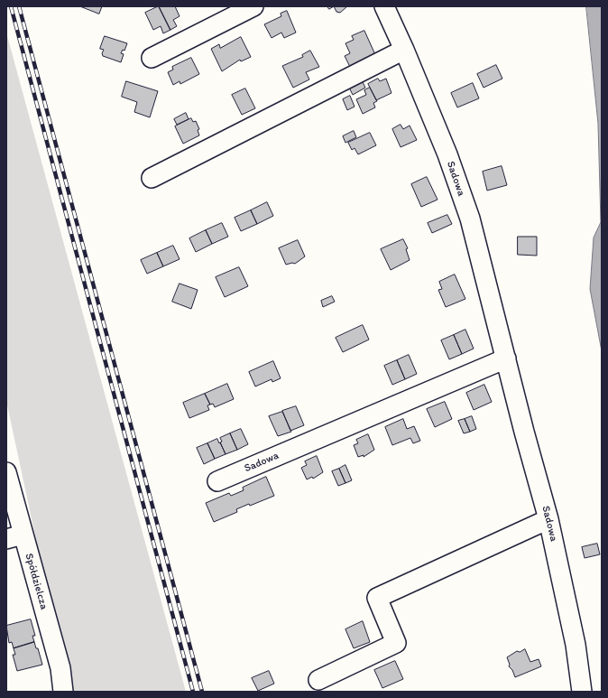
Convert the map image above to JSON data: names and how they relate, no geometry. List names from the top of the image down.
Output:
{
  "streets": {
    "street": ["Sadowa", "Spółdzielcza"]
  }
}
